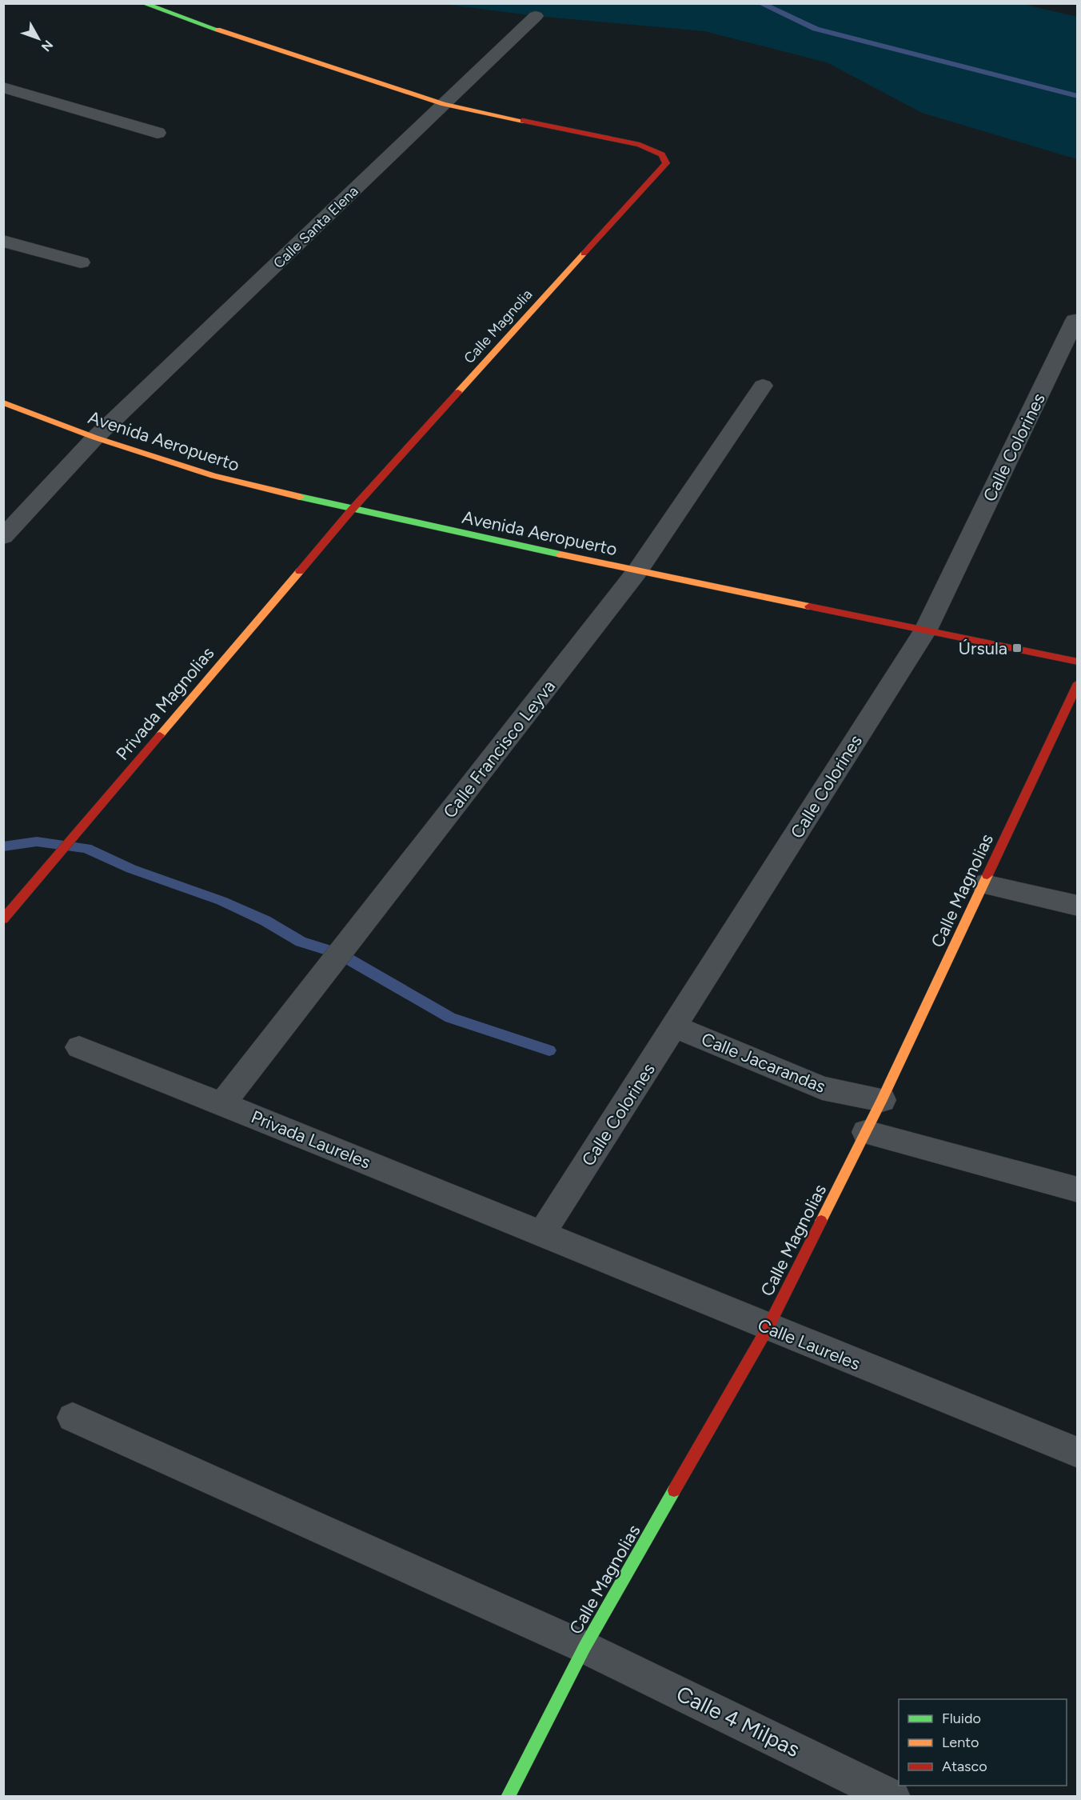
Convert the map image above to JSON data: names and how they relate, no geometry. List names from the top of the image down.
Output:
{
  "streets": {
    "street": [
      "Calle Santa Elena",
      "Calle Magnolia",
      "Avenida Aeropuerto",
      "Calle Colorines",
      "Privada Magnolias",
      "Calle Francisco Leyva",
      "Calle Magnolias",
      "Calle Jacarandas",
      "Privada Laureles",
      "Calle Laureles",
      "Calle 4 Milpas"
    ]
  },
  "crossings": [
    ["Calle Santa Elena", "Calle Magnolia"],
    ["Calle Santa Elena", "Avenida Aeropuerto"],
    ["Calle Magnolia", "Avenida Aeropuerto"],
    ["Calle Magnolia", "Privada Magnolias"],
    ["Avenida Aeropuerto", "Calle Colorines"],
    ["Avenida Aeropuerto", "Privada Magnolias"],
    ["Avenida Aeropuerto", "Calle Francisco Leyva"],
    ["Calle Colorines", "Calle Jacarandas"],
    ["Calle Colorines", "Privada Laureles"],
    ["Calle Colorines", "Calle Laureles"],
    ["Calle Francisco Leyva", "Privada Laureles"],
    ["Calle Magnolias", "Calle Jacarandas"],
    ["Calle Magnolias", "Calle Laureles"],
    ["Calle Magnolias", "Calle 4 Milpas"],
    ["Privada Laureles", "Calle Laureles"]
  ],
  "places": {
    "transit": ["Úrsula"]
  },
  "legend": ["Fluido", "Lento", "Atasco"],
  "north": "bottom right"
}
